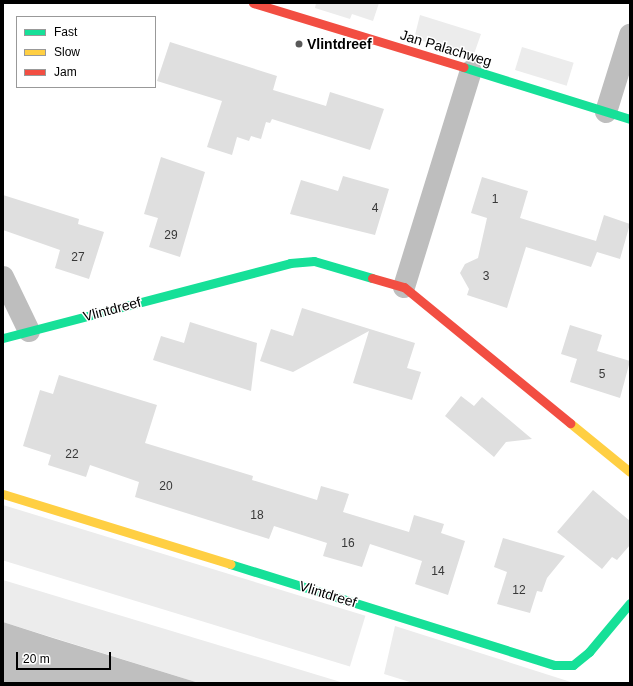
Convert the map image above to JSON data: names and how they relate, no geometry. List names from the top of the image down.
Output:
{
  "streets": {
    "street": ["Jan Palachweg", "Vlintdreef"]
  },
  "places": ["Vlintdreef"],
  "house_numbers": [
    "1",
    "4",
    "29",
    "27",
    "3",
    "5",
    "22",
    "20",
    "18",
    "16",
    "14",
    "12"
  ],
  "legend": ["Fast", "Slow", "Jam"],
  "scale_bar": "20 m"
}
